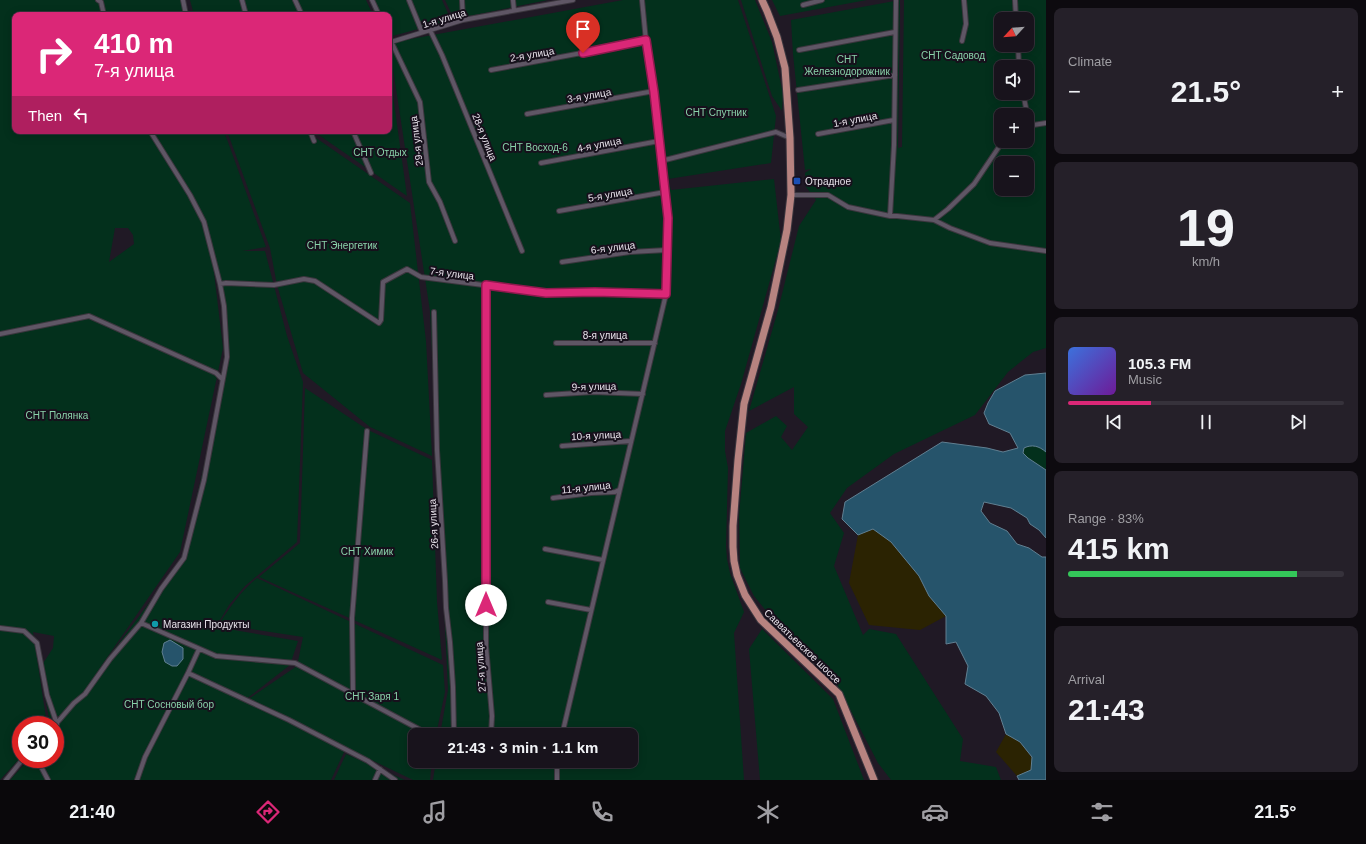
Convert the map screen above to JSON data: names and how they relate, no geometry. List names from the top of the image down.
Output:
{
  "streets": {
    "main road": ["Савватьевское шоссе"],
    "street": [
      "1-я улица",
      "2-я улица",
      "3-я улица",
      "28-я улица",
      "29-я улица",
      "4-я улица",
      "5-я улица",
      "6-я улица",
      "7-я улица",
      "8-я улица",
      "9-я улица",
      "10-я улица",
      "11-я улица",
      "26-я улица",
      "27-я улица"
    ]
  },
  "crossings": [
    ["1-я улица", "28-я улица"],
    ["7-я улица", "27-я улица"]
  ],
  "parks": [
    "СНТ Садовод",
    "СНТ Железнодорожник",
    "СНТ Спутник",
    "СНТ Восход-6",
    "СНТ Отдых",
    "СНТ Энергетик",
    "СНТ Полянка",
    "СНТ Химик",
    "СНТ Заря 1",
    "СНТ Сосновый бор"
  ],
  "places": {
    "transit": ["Отрадное"],
    "other": ["Магазин Продукты"]
  },
  "north": "bottom left",
  "page": {
    "tile": [
      "Climate",
      ["19", "km/h"],
      ["Range · 83%", "415 km"],
      ["Arrival", "21:43"]
    ],
    "map_buttons": ["+", "−"],
    "turn": ["410 m", "7-я улица"],
    "heat": ["−", "21.5°", "+"],
    "then": "Then",
    "song": ["105.3 FM", "Music"],
    "limit": "30",
    "trip": "21:43 · 3 min · 1.1 km",
    "tabs": ["21:40", "21.5°"]
  }
}
